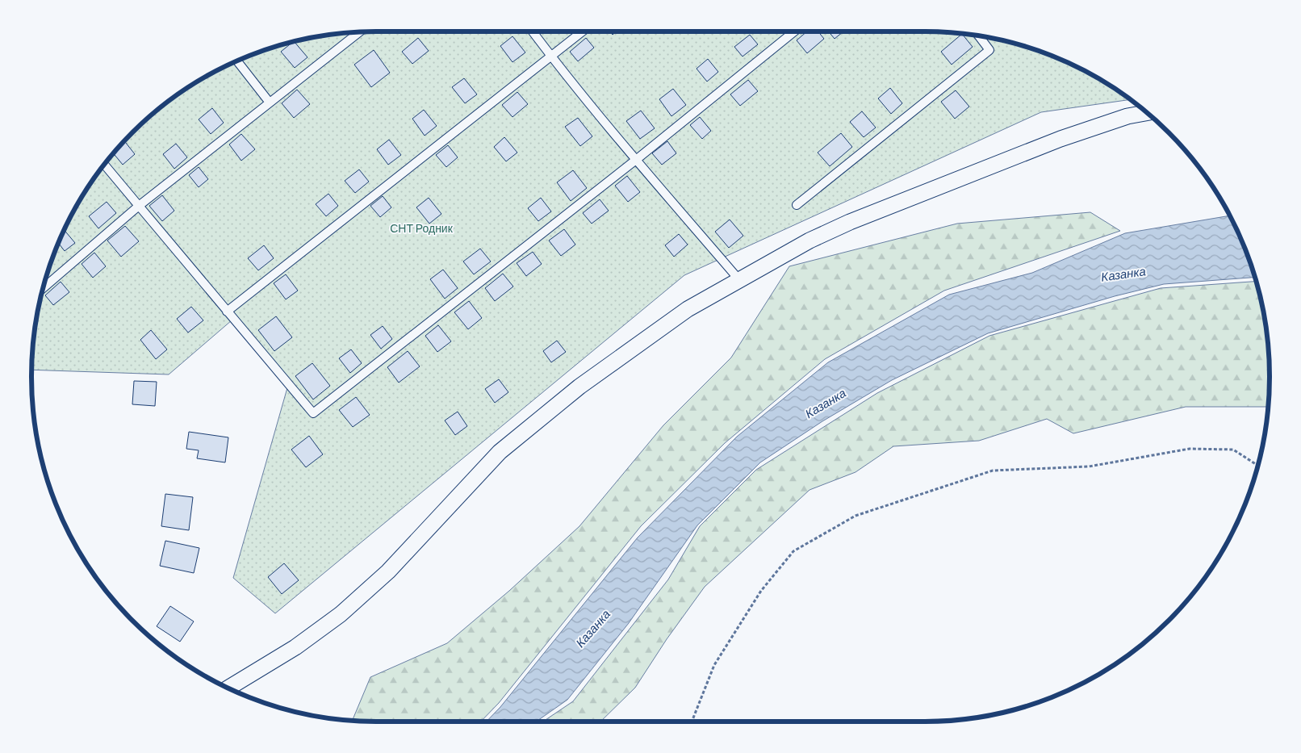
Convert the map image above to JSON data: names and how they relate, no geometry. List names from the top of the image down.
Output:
{
  "water": ["Казанка"],
  "parks": ["СНТ Родник"]
}
